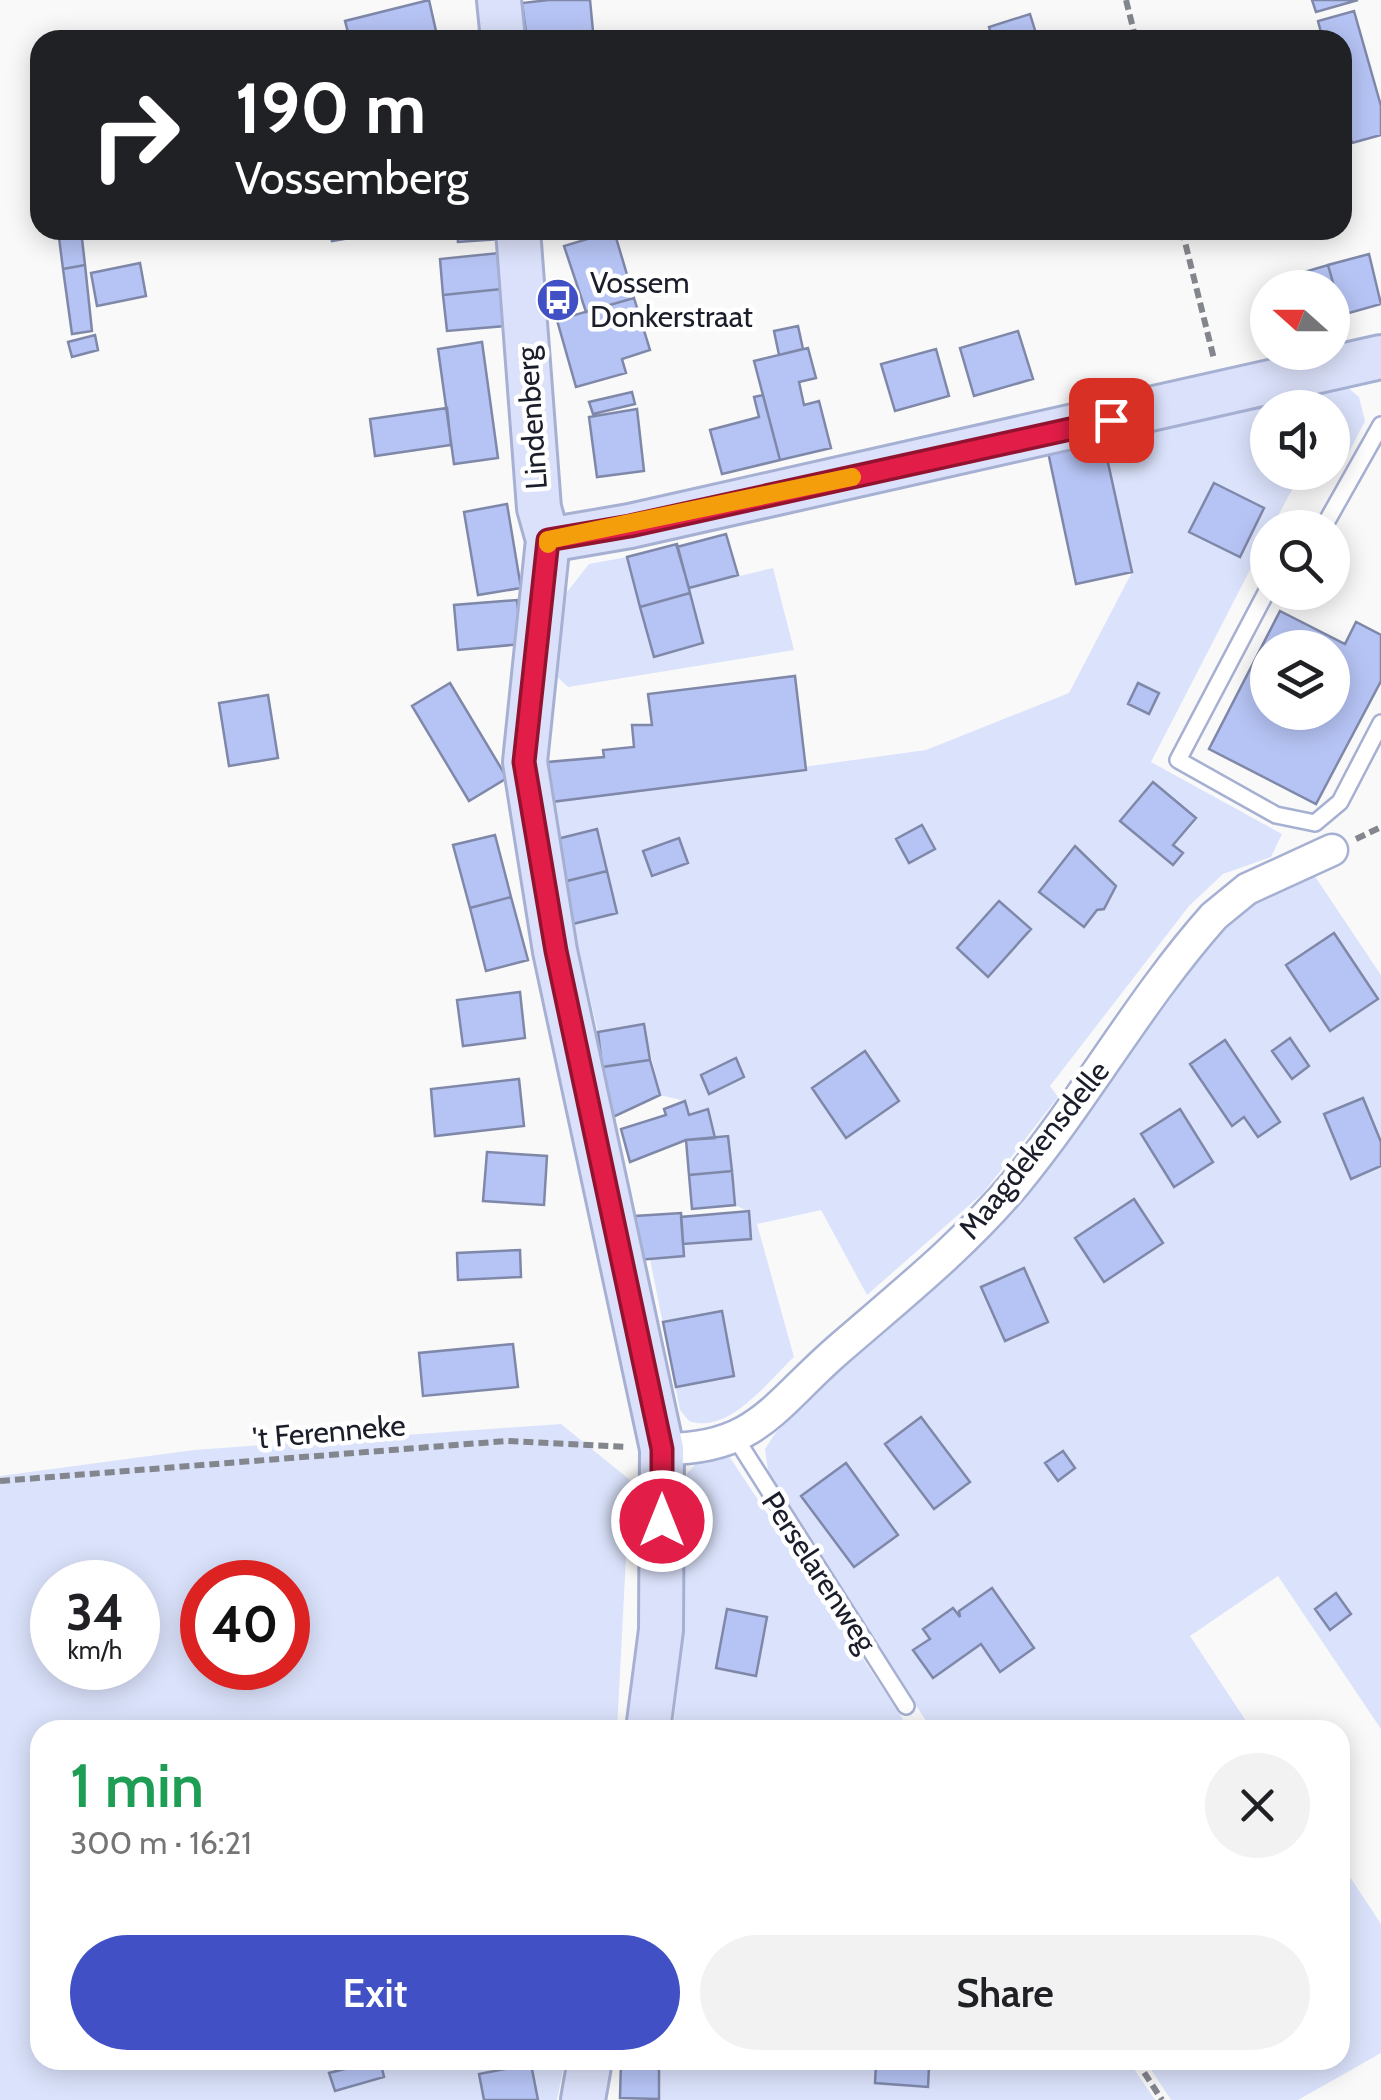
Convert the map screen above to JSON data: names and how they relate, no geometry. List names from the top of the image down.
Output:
{
  "streets": {
    "street": ["Lindenberg", "Maagdekensdelle"],
    "lane": ["Perselarenweg"],
    "path": ["'t Ferenneke"]
  },
  "crossings": [
    ["Lindenberg", "Maagdekensdelle"],
    ["Lindenberg", "'t Ferenneke"],
    ["Maagdekensdelle", "'t Ferenneke"],
    ["Maagdekensdelle", "Perselarenweg"]
  ],
  "places": {
    "bus stop": ["Vossem Donkerstraat"]
  },
  "north": "left",
  "page": {
    "turn": ["190 m", "Vossemberg"],
    "speed": "34 km/h",
    "limit": "40",
    "heading": ["1 min", "300 m · 16:21"],
    "buttons": ["Exit", "Share"]
  }
}
